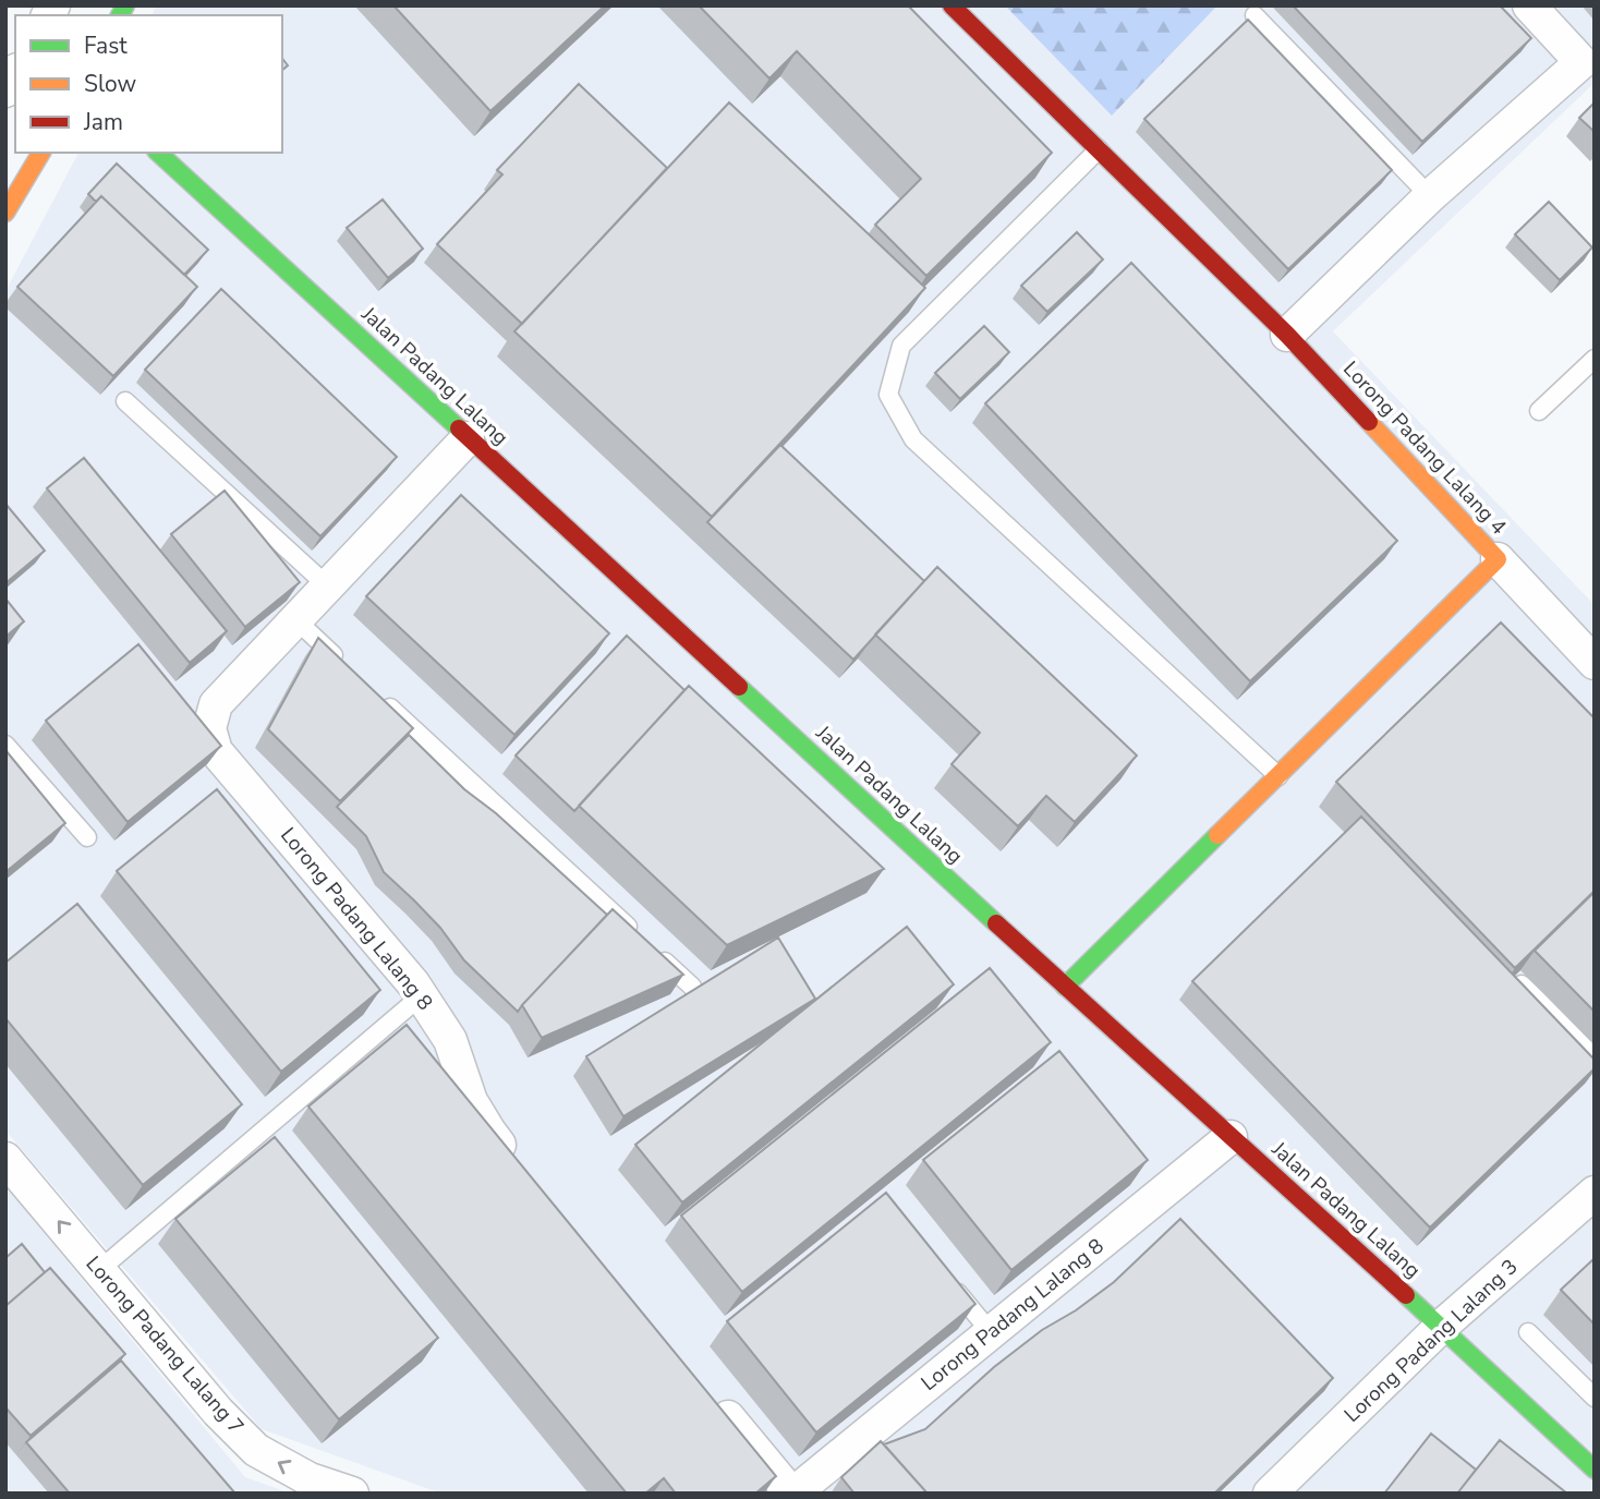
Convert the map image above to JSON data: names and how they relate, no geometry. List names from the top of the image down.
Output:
{
  "streets": {
    "street": [
      "Jalan Padang Lalang",
      "Lorong Padang Lalang 4",
      "Lorong Padang Lalang 8",
      "Lorong Padang Lalang 3",
      "Lorong Padang Lalang 7"
    ]
  },
  "crossings": [
    ["Jalan Padang Lalang", "Lorong Padang Lalang 4"],
    ["Jalan Padang Lalang", "Lorong Padang Lalang 8"],
    ["Jalan Padang Lalang", "Lorong Padang Lalang 3"]
  ],
  "one_way": ["Lorong Padang Lalang 7"],
  "legend": ["Fast", "Slow", "Jam"]
}
